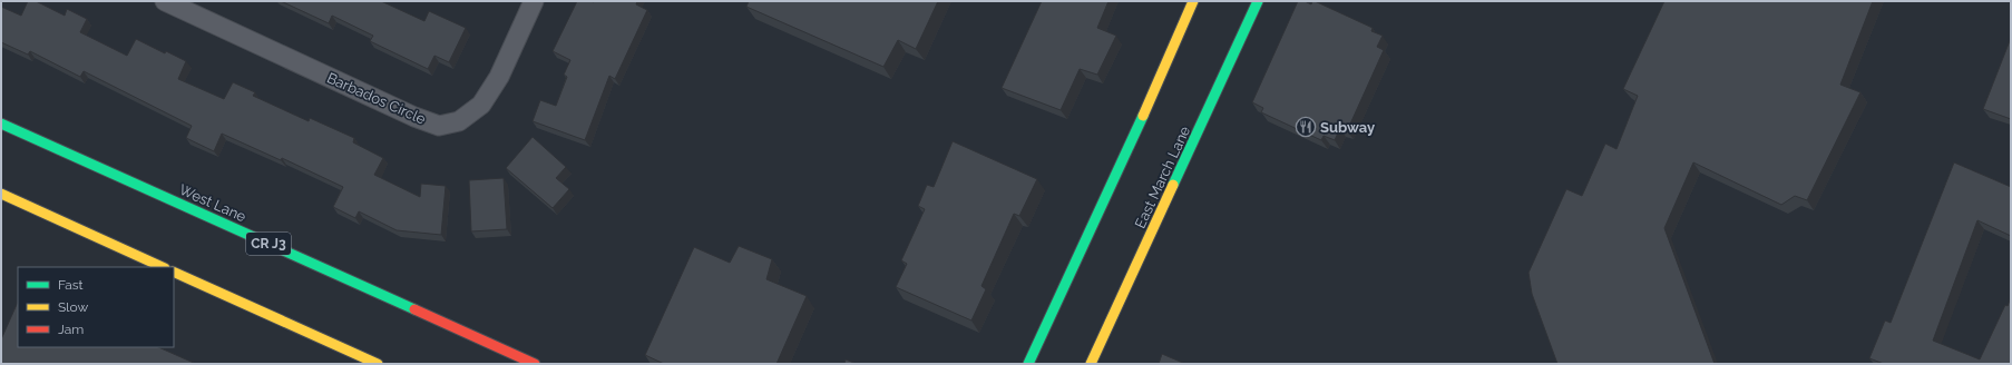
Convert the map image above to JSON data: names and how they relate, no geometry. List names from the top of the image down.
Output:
{
  "streets": {
    "main road": ["East March Lane", "West Lane", "CR J3"],
    "street": ["Barbados Circle"]
  },
  "places": {
    "restaurant": ["Subway"]
  },
  "legend": ["Fast", "Slow", "Jam"]
}
